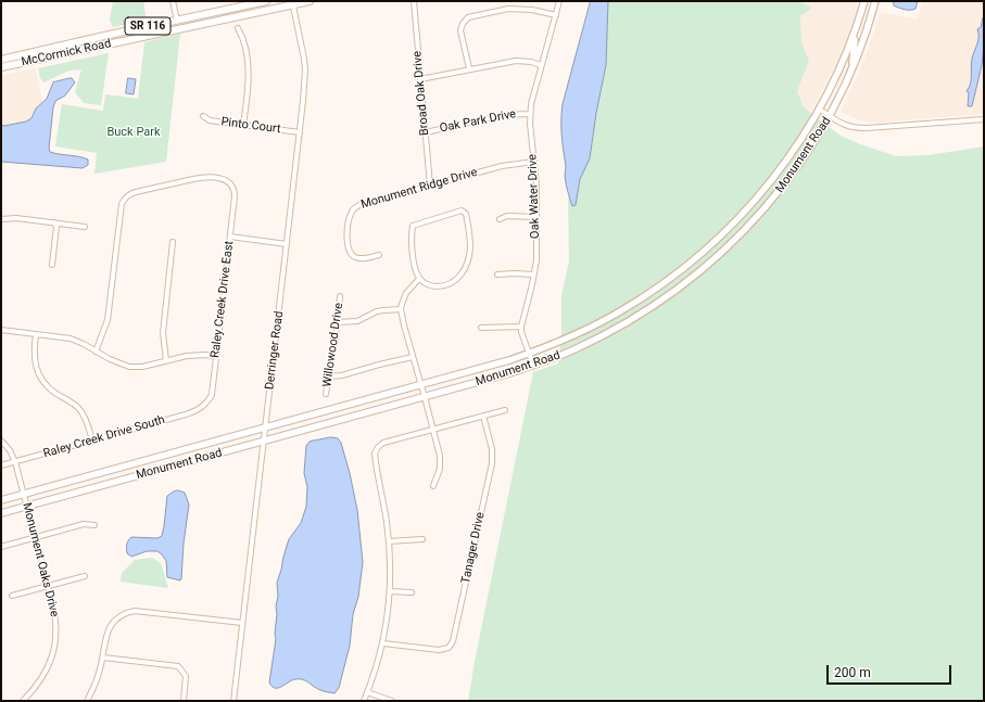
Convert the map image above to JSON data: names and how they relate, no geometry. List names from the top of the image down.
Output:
{
  "streets": {
    "main road": ["SR 116", "McCormick Road", "Monument Road"],
    "street": [
      "Broad Oak Drive",
      "Oak Park Drive",
      "Pinto Court",
      "Monument Ridge Drive",
      "Oak Water Drive",
      "Raley Creek Drive East",
      "Willowood Drive",
      "Derringer Road",
      "Raley Creek Drive South",
      "Tanager Drive",
      "Monument Oaks Drive"
    ]
  },
  "crossings": [
    ["McCormick Road", "Derringer Road"],
    ["Broad Oak Drive", "Oak Park Drive"],
    ["Broad Oak Drive", "Monument Ridge Drive"],
    ["Oak Park Drive", "Oak Water Drive"],
    ["Pinto Court", "Derringer Road"],
    ["Monument Road", "Oak Water Drive"],
    ["Monument Road", "Derringer Road"],
    ["Monument Road", "Monument Oaks Drive"],
    ["Monument Ridge Drive", "Oak Water Drive"],
    ["Raley Creek Drive East", "Raley Creek Drive South"],
    ["Raley Creek Drive South", "Monument Oaks Drive"]
  ],
  "parks": ["Buck Park"],
  "scale_bar": "200 m"
}
